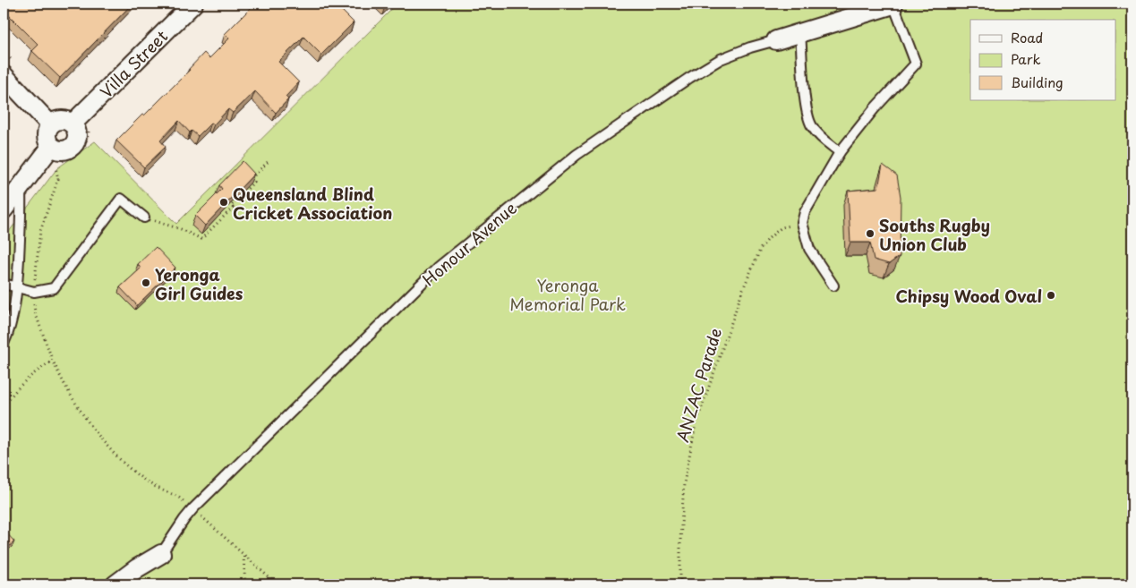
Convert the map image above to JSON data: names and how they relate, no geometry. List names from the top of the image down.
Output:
{
  "streets": {
    "street": ["Villa Street", "Honour Avenue"],
    "path": ["ANZAC Parade"]
  },
  "parks": ["Yeronga Memorial Park"],
  "places": [
    "Queensland Blind Cricket Association",
    "Souths Rugby Union Club",
    "Yeronga Girl Guides",
    "Chipsy Wood Oval"
  ],
  "legend": ["Road", "Park", "Building"]
}
